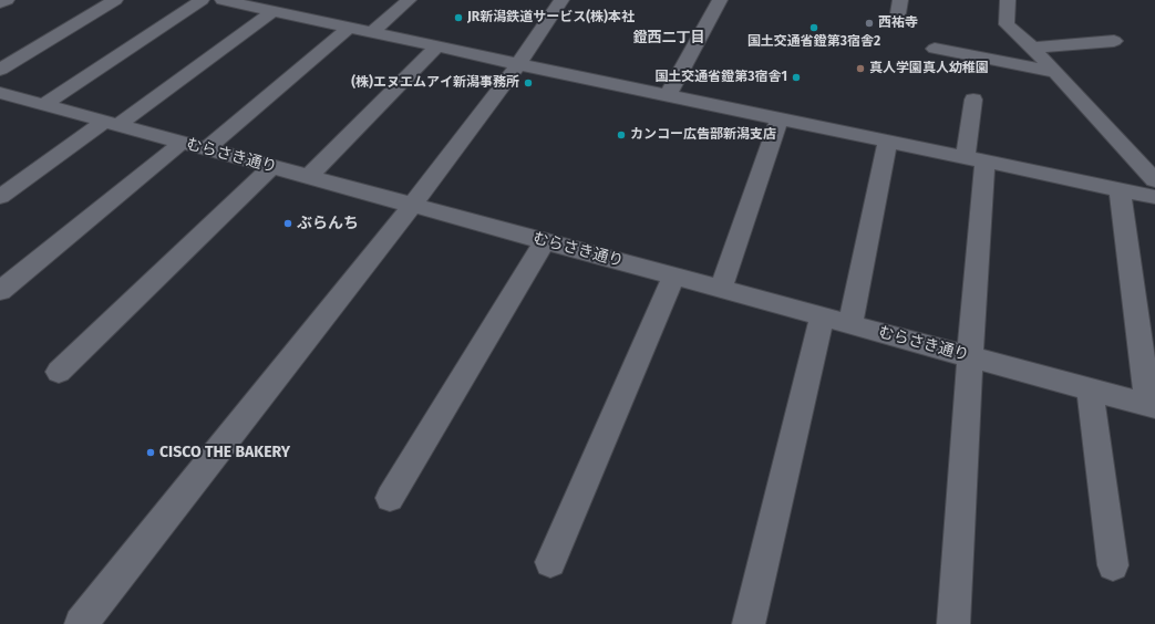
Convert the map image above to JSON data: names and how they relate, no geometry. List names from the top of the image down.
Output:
{
  "streets": {
    "street": ["むらさき通り"]
  },
  "districts": ["鐙西二丁目"],
  "places": [
    "JR新潟鉄道サービス(株)本社",
    "西祐寺",
    "国土交通省鐙第3宿舎2",
    "真人学園真人幼稚園",
    "国土交通省鐙第3宿舎1",
    "(株)エヌエムアイ新潟事務所",
    "カンコー広告部新潟支店",
    "ぶらんち",
    "CISCO THE BAKERY"
  ]
}
